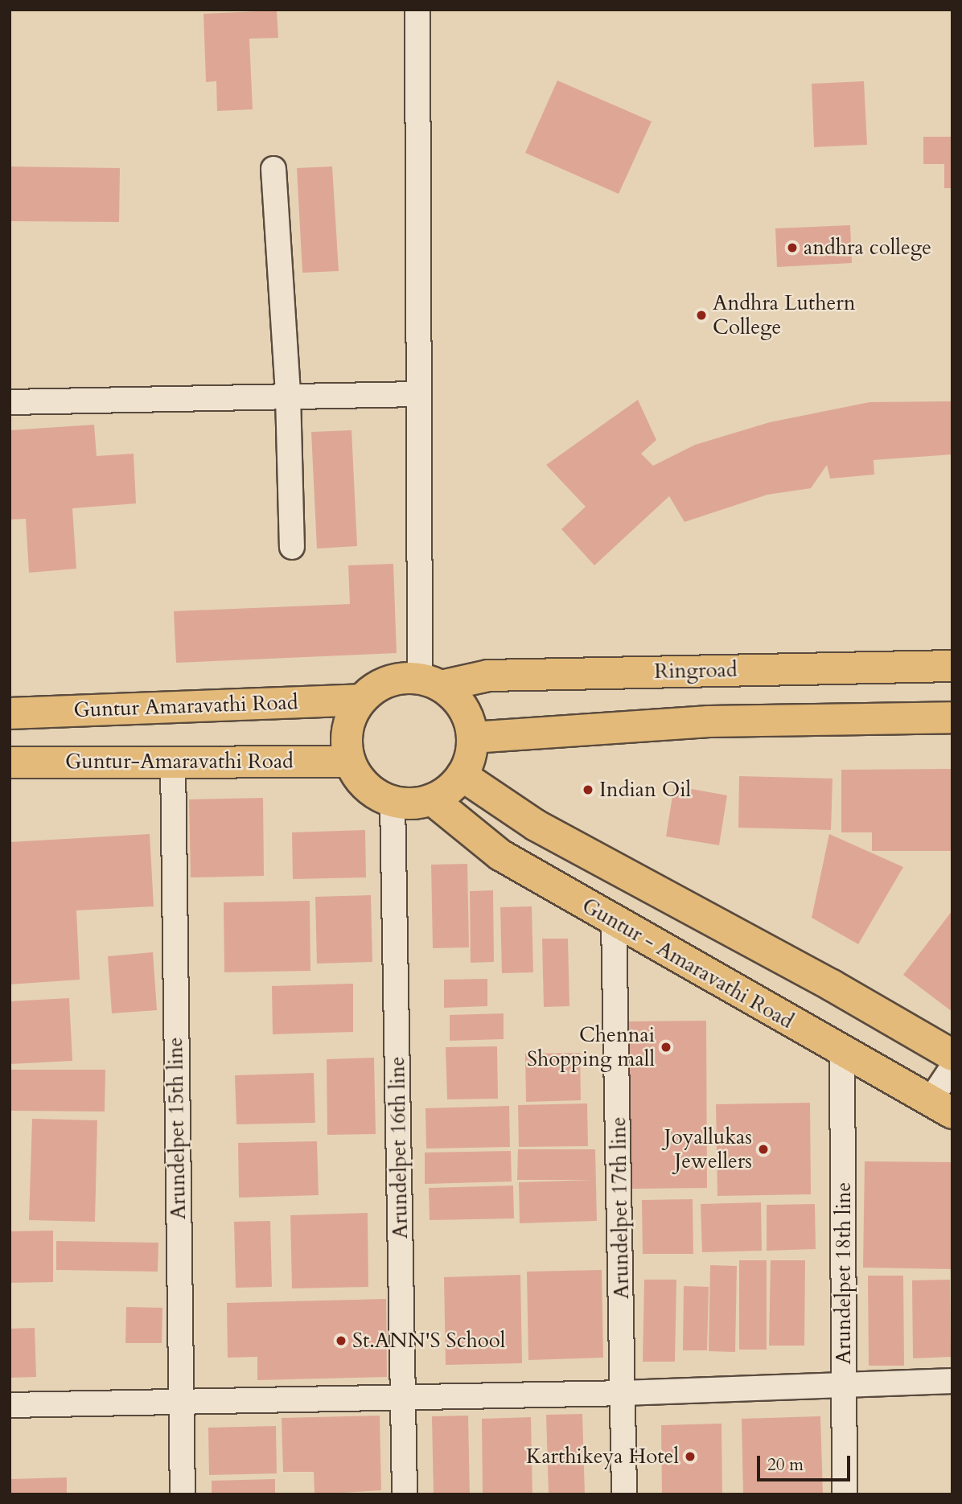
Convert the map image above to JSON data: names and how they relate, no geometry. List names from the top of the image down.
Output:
{
  "streets": {
    "main road": [
      "Ringroad",
      "Guntur Amaravathi Road",
      "Guntur-Amaravathi Road",
      "Guntur - Amaravathi Road"
    ],
    "street": [
      "Arundelpet 15th line",
      "Arundelpet 16th line",
      "Arundelpet 17th line",
      "Arundelpet 18th line"
    ]
  },
  "crossings": [
    ["Ringroad", "Guntur Amaravathi Road"],
    ["Ringroad", "Guntur-Amaravathi Road"],
    ["Ringroad", "Guntur - Amaravathi Road"],
    ["Ringroad", "Arundelpet 16th line"],
    ["Guntur Amaravathi Road", "Guntur-Amaravathi Road"],
    ["Guntur Amaravathi Road", "Guntur - Amaravathi Road"],
    ["Guntur Amaravathi Road", "Arundelpet 16th line"],
    ["Guntur-Amaravathi Road", "Guntur - Amaravathi Road"],
    ["Guntur-Amaravathi Road", "Arundelpet 15th line"],
    ["Guntur-Amaravathi Road", "Arundelpet 16th line"],
    ["Guntur - Amaravathi Road", "Arundelpet 16th line"],
    ["Guntur - Amaravathi Road", "Arundelpet 17th line"],
    ["Guntur - Amaravathi Road", "Arundelpet 18th line"]
  ],
  "places": [
    "andhra college",
    "Andhra Luthern College",
    "Indian Oil",
    "Chennai Shopping mall",
    "Joyallukas Jewellers",
    "St.ANN'S School",
    "Karthikeya Hotel"
  ],
  "scale_bar": "20 m"
}
